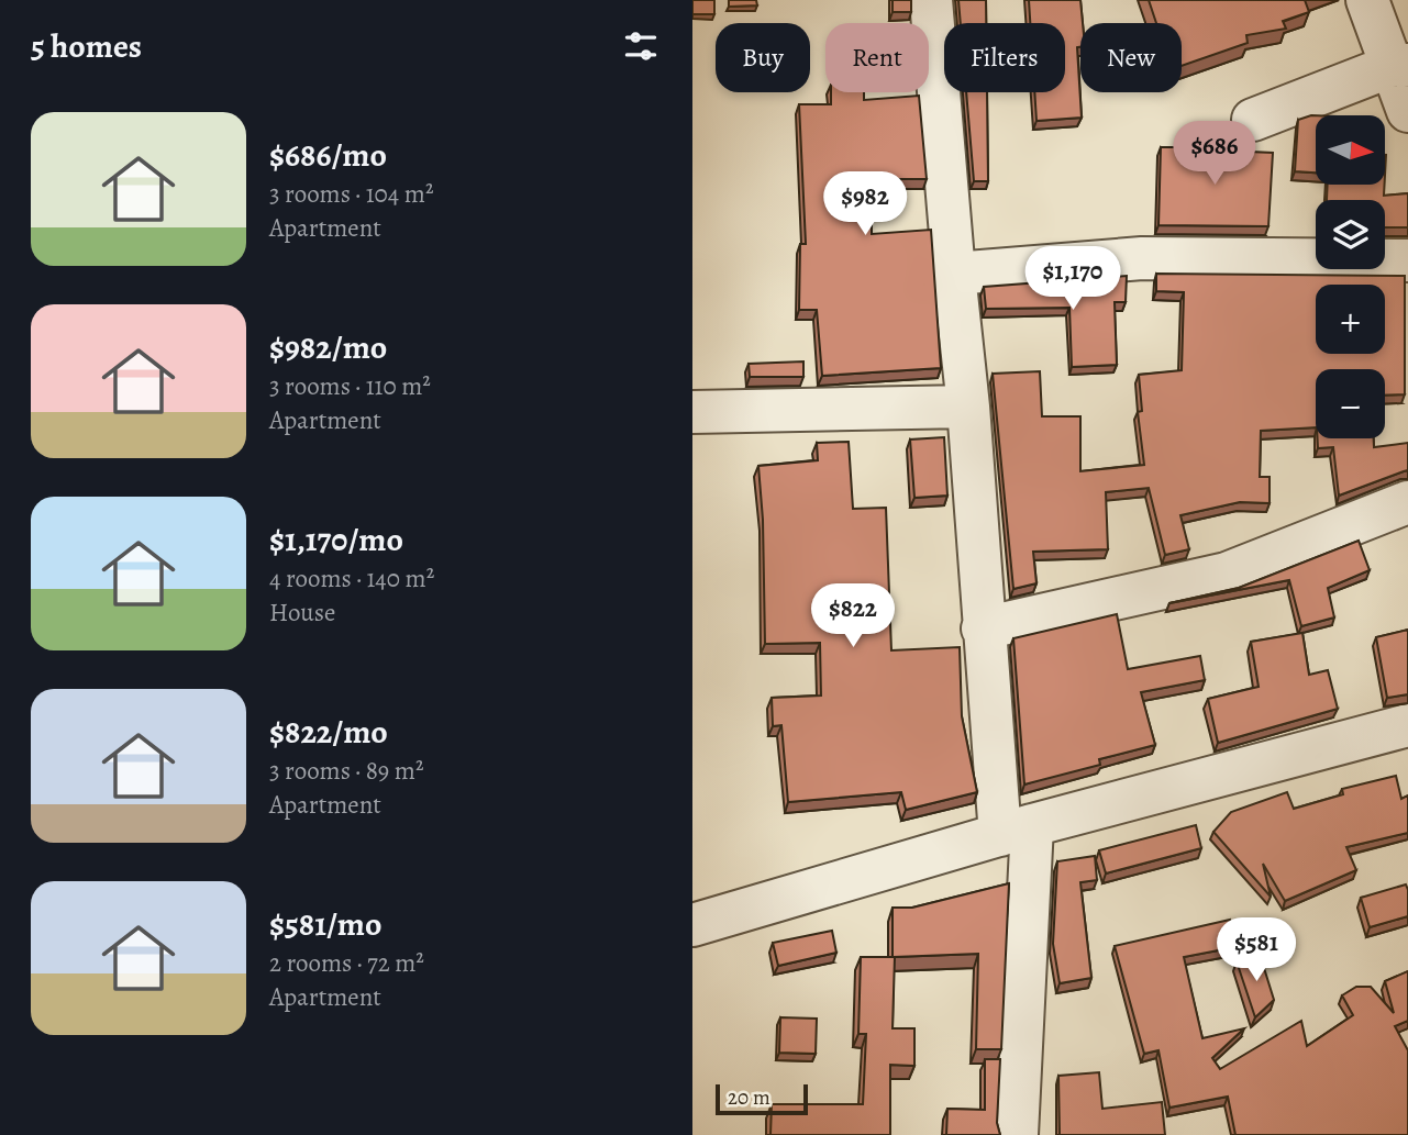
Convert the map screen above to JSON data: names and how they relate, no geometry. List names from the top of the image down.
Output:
{
  "scale_bar": "20 m",
  "north": "right",
  "page": {
    "heading": "5 homes",
    "chip": [
      "Buy",
      "Rent",
      "Filters",
      "New"
    ],
    "list": [
      {
        "name": "$686/mo",
        "note": "3 rooms · 104 m² · Apartment"
      },
      {
        "name": "$982/mo",
        "note": "3 rooms · 110 m² · Apartment"
      },
      {
        "name": "$1,170/mo",
        "note": "4 rooms · 140 m² · House"
      },
      {
        "name": "$822/mo",
        "note": "3 rooms · 89 m² · Apartment"
      },
      {
        "name": "$581/mo",
        "note": "2 rooms · 72 m² · Apartment"
      }
    ],
    "map_buttons": ["+", "−"],
    "price": [
      "$686",
      "$982",
      "$1,170",
      "$822",
      "$581"
    ],
    "scale": "20 m"
  }
}
